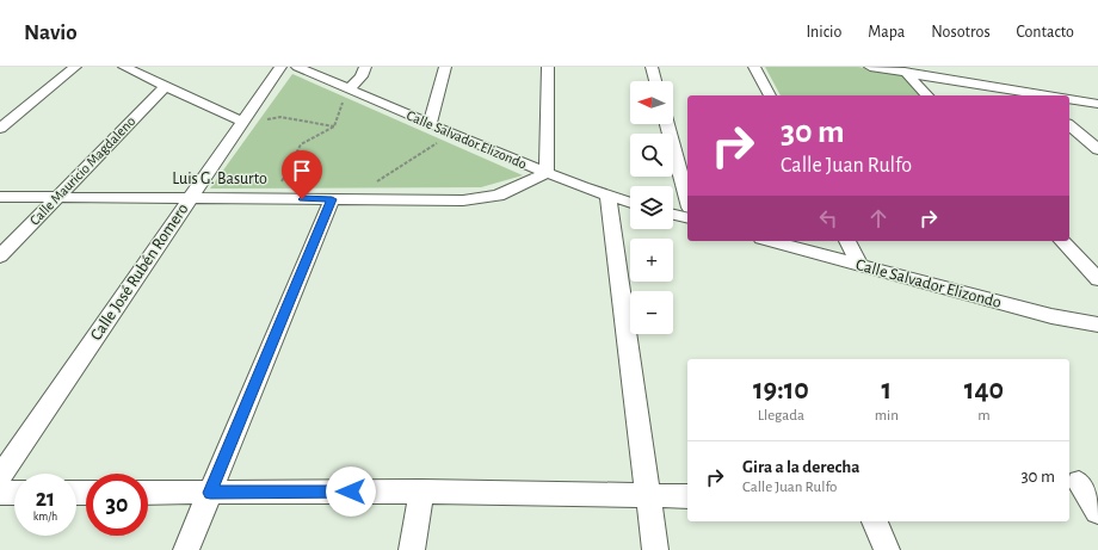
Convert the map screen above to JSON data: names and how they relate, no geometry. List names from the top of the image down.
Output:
{
  "streets": {
    "street": [
      "Calle Salvador Elizondo",
      "Calle Mauricio Magdaleno",
      "Luis G. Basurto",
      "Calle José Rubén Romero"
    ]
  },
  "crossings": [
    ["Calle Salvador Elizondo", "Luis G. Basurto"],
    ["Calle Mauricio Magdaleno", "Luis G. Basurto"],
    ["Luis G. Basurto", "Calle José Rubén Romero"]
  ],
  "north": "left",
  "page": {
    "header": "Navio",
    "nav": [
      "Inicio",
      "Mapa",
      "Nosotros",
      "Contacto"
    ],
    "map_buttons": ["+", "−"],
    "turn": ["30 m", "Calle Juan Rulfo"],
    "eta": [
      "19:10",
      "Llegada",
      "1",
      "min",
      "140",
      "m"
    ],
    "list": [
      {
        "name": "Gira a la derecha",
        "note": "Calle Juan Rulfo",
        "value": "30 m"
      }
    ],
    "speed": "21 km/h",
    "limit": "30"
  }
}
